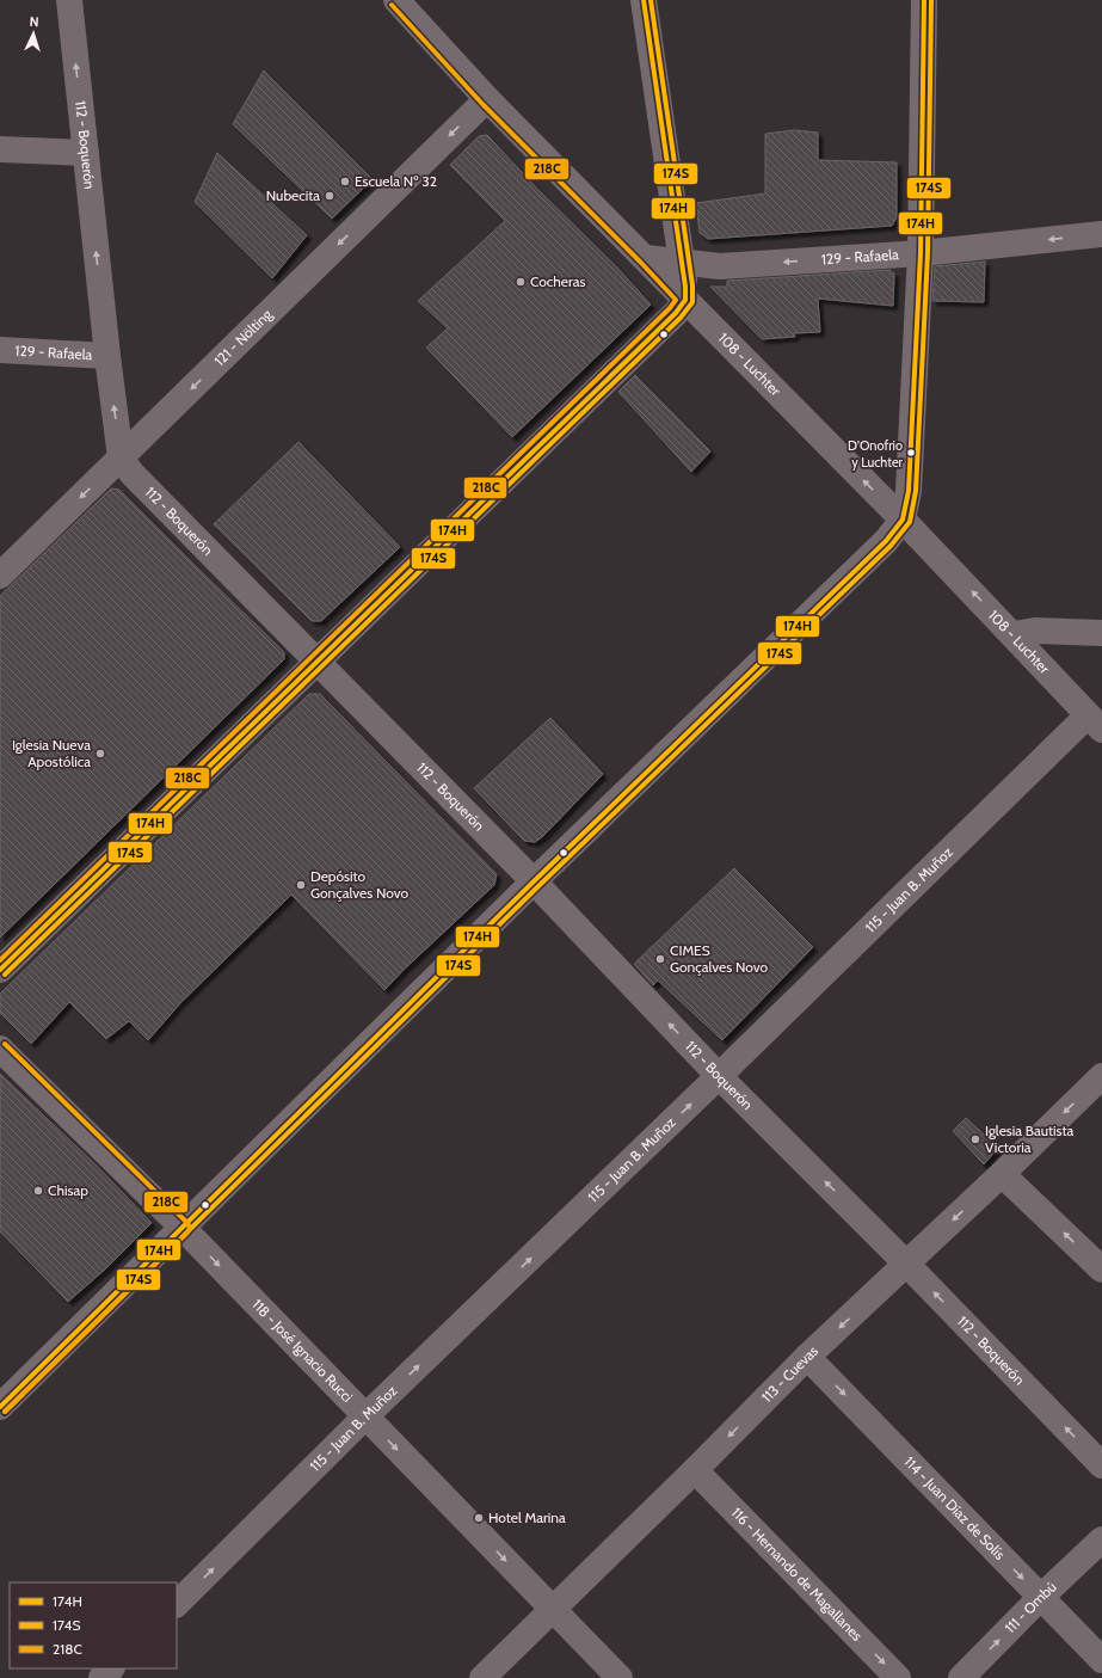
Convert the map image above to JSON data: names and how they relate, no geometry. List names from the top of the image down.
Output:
{
  "streets": {
    "street": [
      "112 - Boquerón",
      "129 - Rafaela",
      "121 - Nölting",
      "108 - Luchter",
      "115 - Juan B. Muñoz",
      "118 - José Ignacio Rucci",
      "113 - Cuevas",
      "114 - Juan Díaz de Solís",
      "116 - Hernando de Magallanes",
      "111 - Ombú"
    ]
  },
  "crossings": [
    ["112 - Boquerón", "129 - Rafaela"],
    ["112 - Boquerón", "121 - Nölting"],
    ["112 - Boquerón", "115 - Juan B. Muñoz"],
    ["112 - Boquerón", "113 - Cuevas"],
    ["129 - Rafaela", "108 - Luchter"],
    ["121 - Nölting", "108 - Luchter"],
    ["108 - Luchter", "115 - Juan B. Muñoz"],
    ["115 - Juan B. Muñoz", "118 - José Ignacio Rucci"],
    ["118 - José Ignacio Rucci", "113 - Cuevas"],
    ["113 - Cuevas", "114 - Juan Díaz de Solís"],
    ["113 - Cuevas", "116 - Hernando de Magallanes"],
    ["114 - Juan Díaz de Solís", "111 - Ombú"]
  ],
  "one_way": [
    "112 - Boquerón",
    "129 - Rafaela",
    "121 - Nölting",
    "108 - Luchter",
    "115 - Juan B. Muñoz",
    "118 - José Ignacio Rucci",
    "113 - Cuevas",
    "114 - Juan Díaz de Solís",
    "116 - Hernando de Magallanes",
    "111 - Ombú"
  ],
  "places": [
    "Escuela Nº 32",
    "Nubecita",
    "Cocheras",
    "D'Onofrio y Luchter",
    "Iglesia Nueva Apostólica",
    "Depósito Gonçalves Novo",
    "CIMES Gonçalves Novo",
    "Iglesia Bautista Victoria",
    "Chisap",
    "Hotel Marina"
  ],
  "lines": ["transit line 174H", "transit line 174S", "transit line 218C"],
  "legend": ["174H", "174S", "218C"],
  "north": "top"
}
